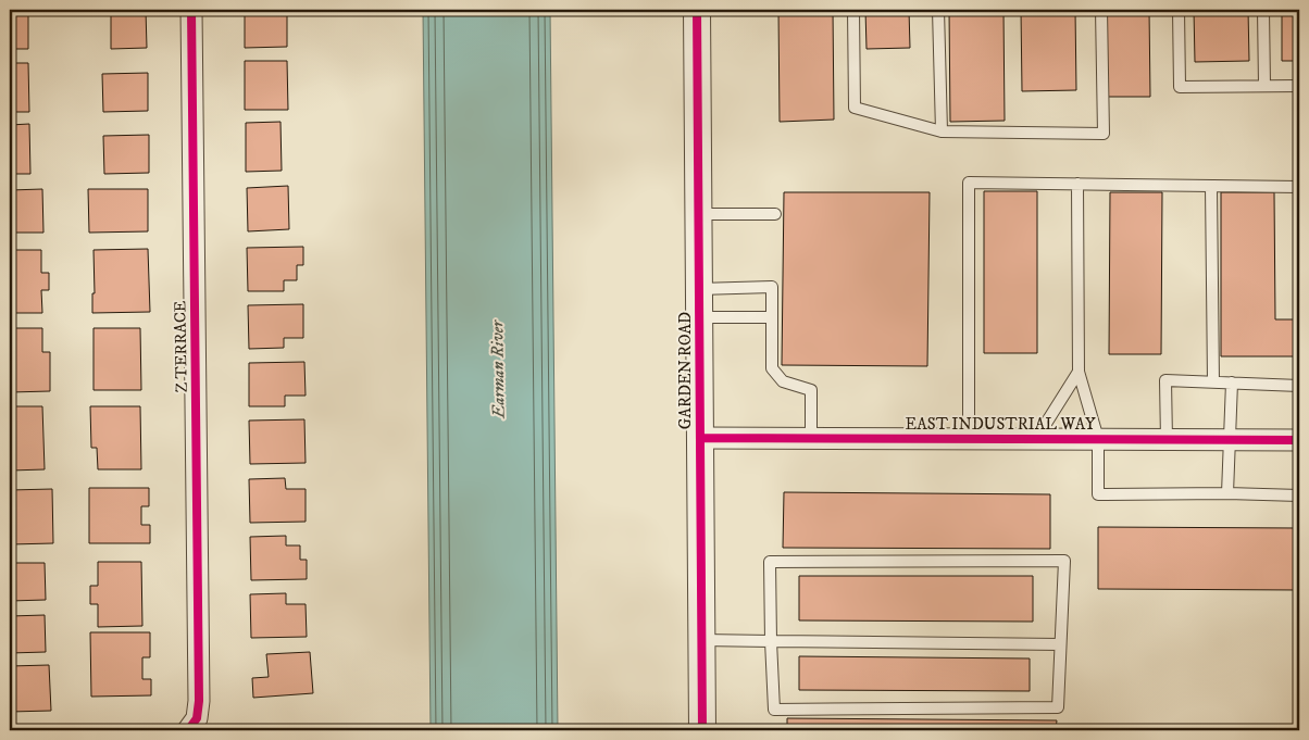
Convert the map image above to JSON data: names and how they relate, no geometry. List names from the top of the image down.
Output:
{
  "streets": {
    "street": ["Z TERRACE", "GARDEN ROAD", "EAST INDUSTRIAL WAY"]
  },
  "crossings": [
    ["GARDEN ROAD", "EAST INDUSTRIAL WAY"]
  ],
  "water": ["Earman River"]
}
